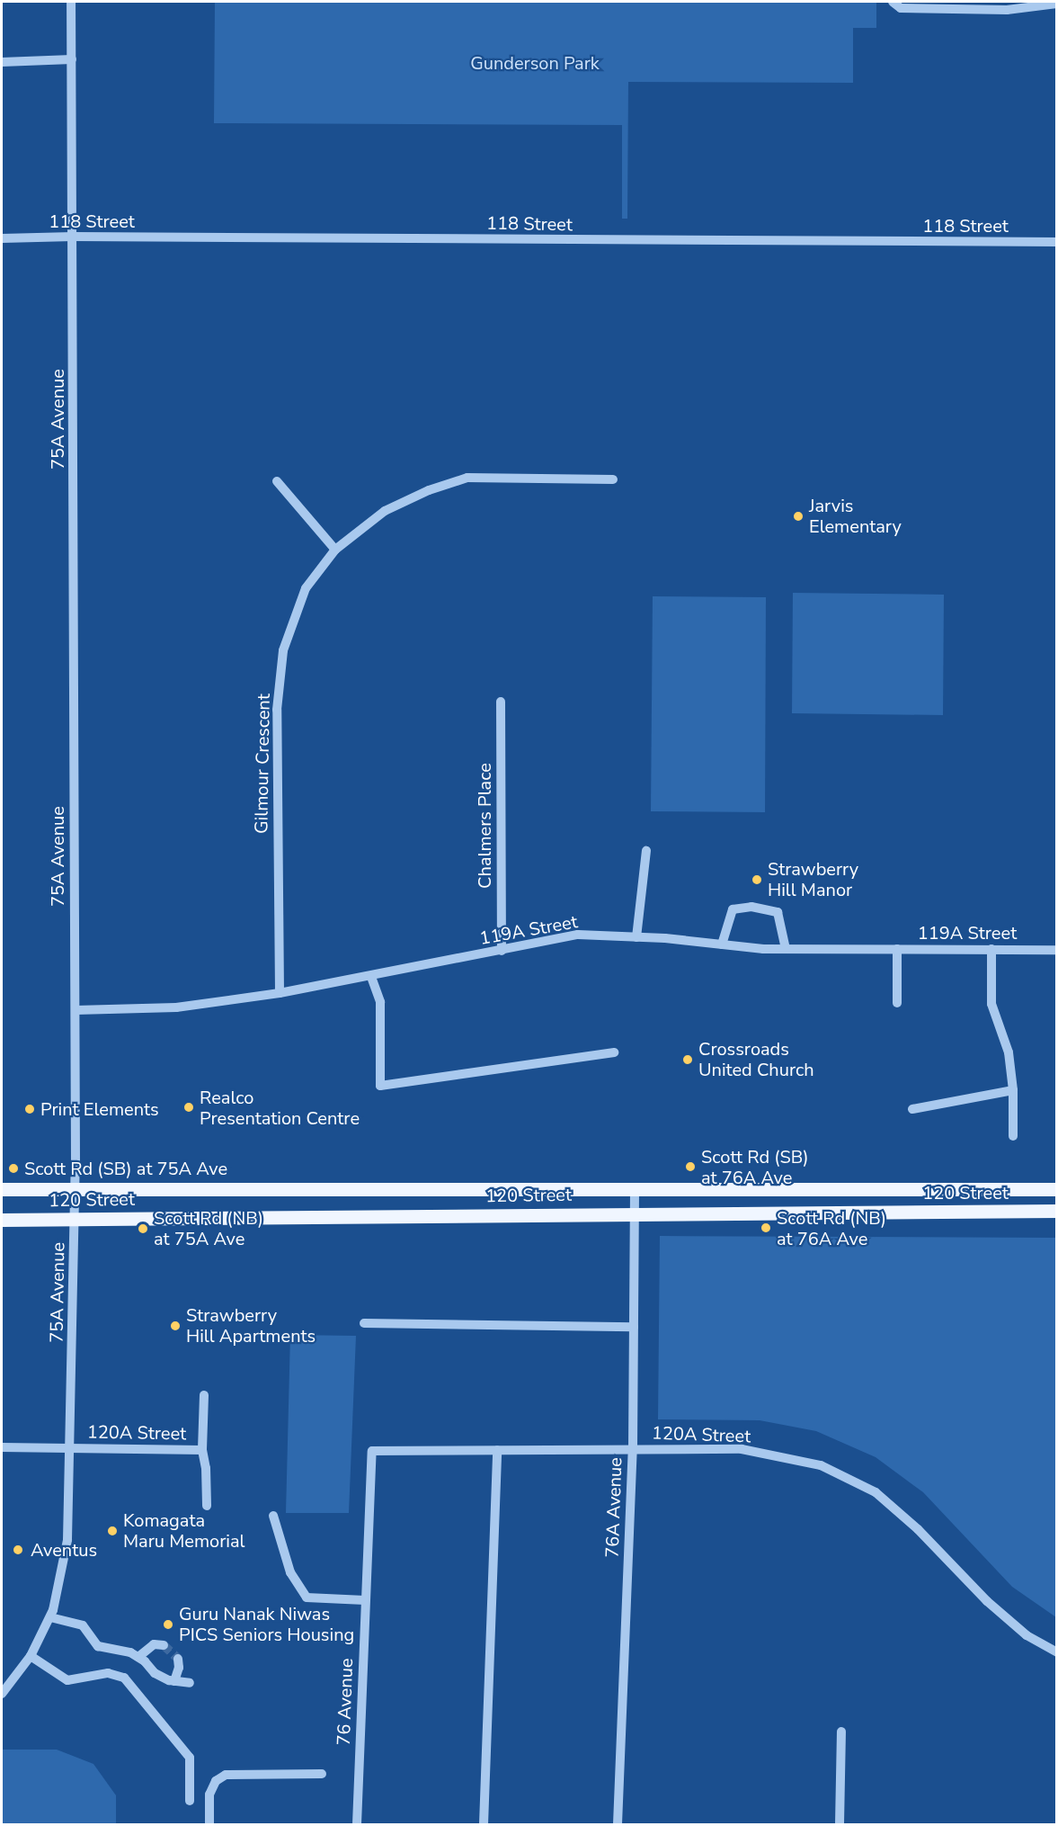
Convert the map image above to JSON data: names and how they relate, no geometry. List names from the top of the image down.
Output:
{
  "streets": {
    "main road": ["120 Street"],
    "street": [
      "118 Street",
      "75A Avenue",
      "Gilmour Crescent",
      "Chalmers Place",
      "119A Street",
      "120A Street",
      "76A Avenue",
      "76 Avenue"
    ]
  },
  "crossings": [
    ["118 Street", "75A Avenue"],
    ["75A Avenue", "119A Street"],
    ["75A Avenue", "120 Street"],
    ["75A Avenue", "120A Street"],
    ["Gilmour Crescent", "119A Street"],
    ["Chalmers Place", "119A Street"],
    ["120 Street", "76A Avenue"],
    ["120A Street", "76A Avenue"],
    ["120A Street", "76 Avenue"]
  ],
  "parks": ["Gunderson Park"],
  "places": [
    "Jarvis Elementary",
    "Strawberry Hill Manor",
    "Crossroads United Church",
    "Realco Presentation Centre",
    "Print Elements",
    "Scott Rd (SB) at 76A Ave",
    "Scott Rd (SB) at 75A Ave",
    "Scott Rd (NB) at 76A Ave",
    "Scott Rd (NB) at 75A Ave",
    "Strawberry Hill Apartments",
    "Komagata Maru Memorial",
    "Aventus",
    "Guru Nanak Niwas PICS Seniors Housing"
  ]
}
